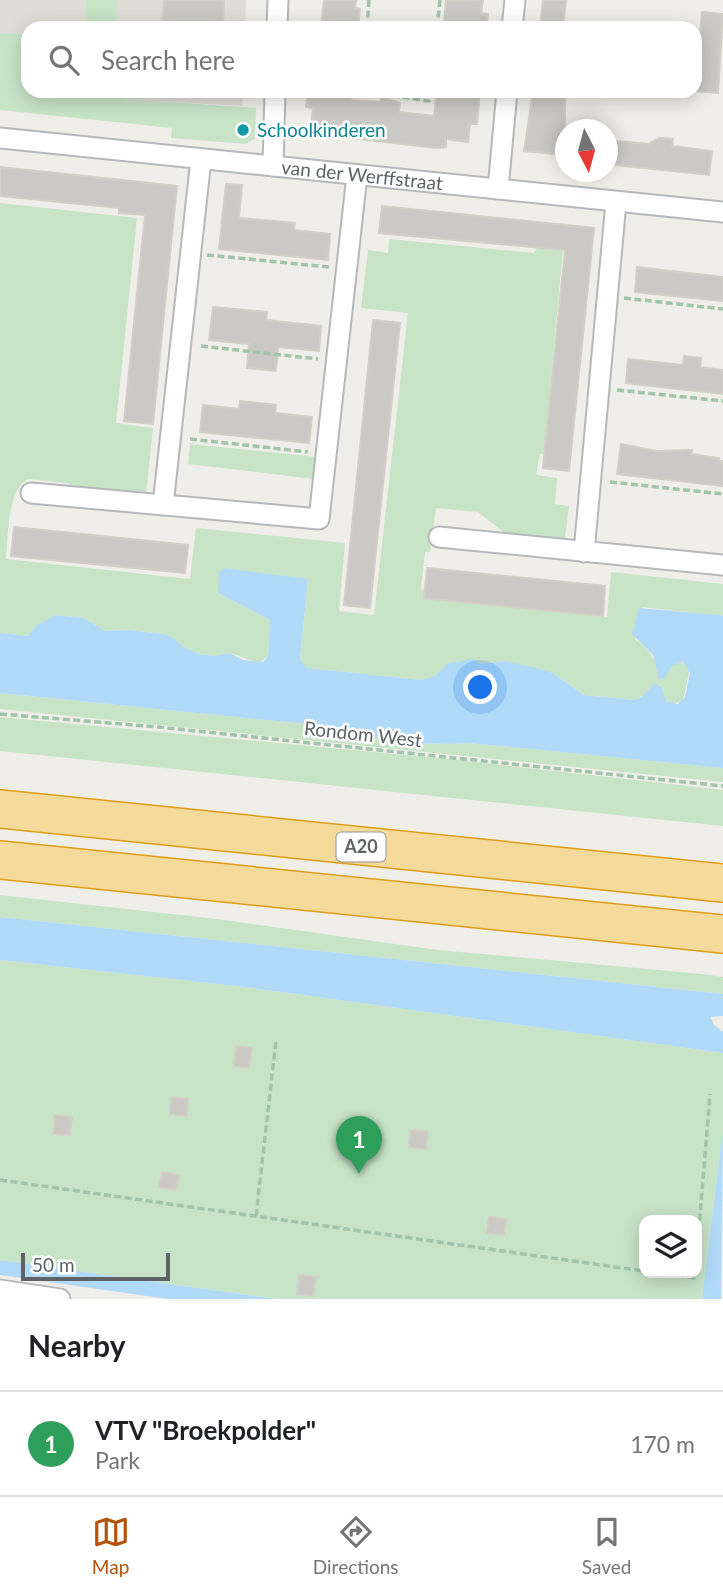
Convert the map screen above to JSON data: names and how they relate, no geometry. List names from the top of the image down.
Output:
{
  "streets": {
    "highway": ["A20"],
    "street": ["van der Werffstraat"],
    "path": ["Rondom West"]
  },
  "places": ["Schoolkinderen"],
  "scale_bar": "50 m",
  "north": "bottom",
  "page": {
    "search": "Search here",
    "pins": "1",
    "scale": "50 m",
    "heading": "Nearby",
    "list": [
      {
        "mark": "1",
        "name": "VTV \"Broekpolder\"",
        "note": "Park",
        "value": "170 m"
      }
    ],
    "nav": ["Map", "Directions", "Saved"]
  }
}
